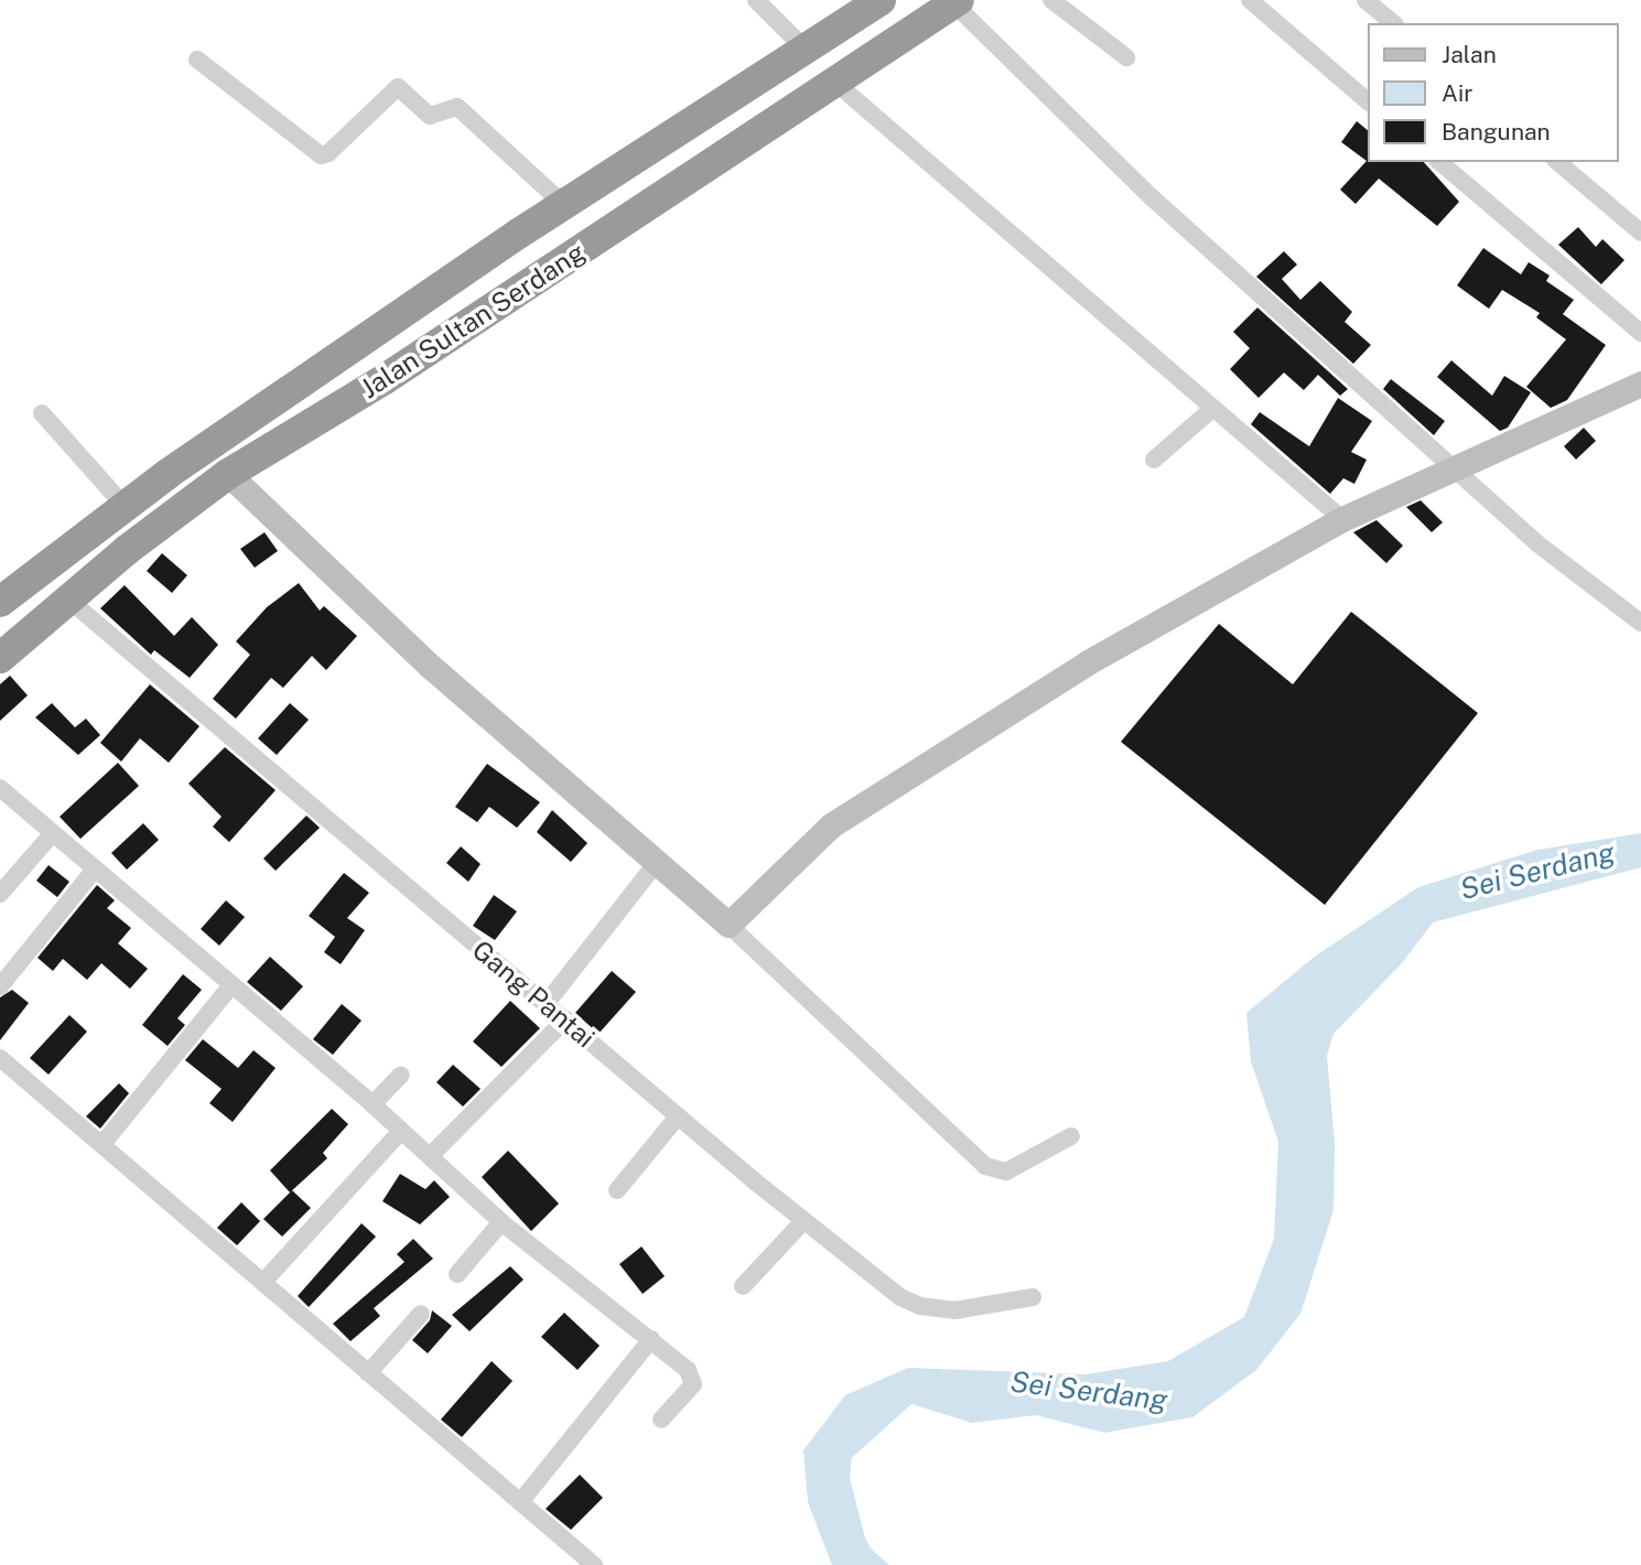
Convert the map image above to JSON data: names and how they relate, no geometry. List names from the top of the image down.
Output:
{
  "streets": {
    "highway": ["Jalan Sultan Serdang"],
    "street": ["Gang Pantai"]
  },
  "crossings": [
    ["Jalan Sultan Serdang", "Gang Pantai"]
  ],
  "water": ["Sei Serdang"],
  "legend": ["Jalan", "Air", "Bangunan"]
}
